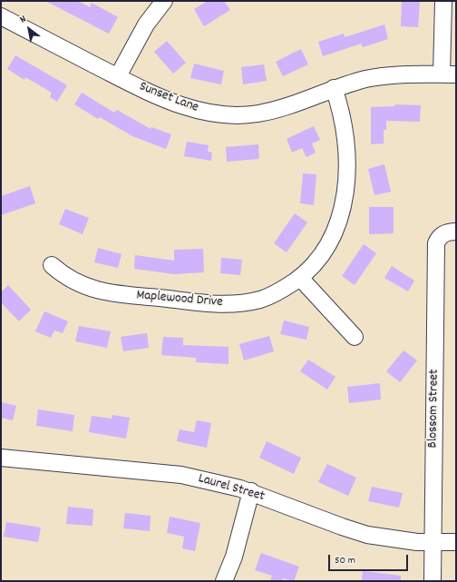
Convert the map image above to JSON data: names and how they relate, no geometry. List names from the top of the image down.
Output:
{
  "streets": {
    "street": [
      "Sunset Lane",
      "Maplewood Drive",
      "Blossom Street",
      "Laurel Street"
    ]
  },
  "crossings": [
    ["Sunset Lane", "Maplewood Drive"],
    ["Blossom Street", "Laurel Street"]
  ],
  "scale_bar": "50 m",
  "north": "top left"
}
